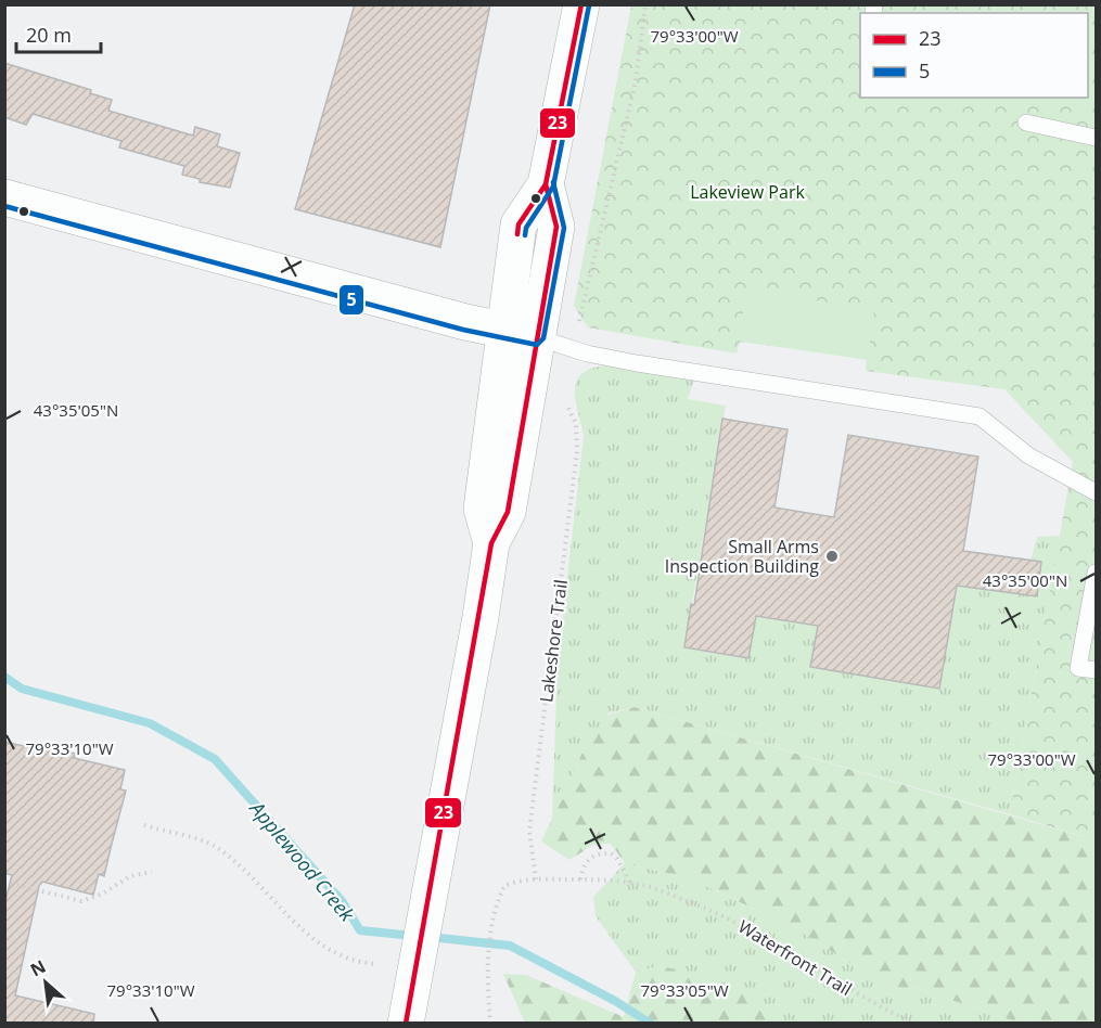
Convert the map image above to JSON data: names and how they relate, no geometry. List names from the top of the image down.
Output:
{
  "streets": {
    "path": ["Lakeshore Trail", "Waterfront Trail"]
  },
  "crossings": [
    ["Lakeshore Trail", "Waterfront Trail"]
  ],
  "water": ["Applewood Creek"],
  "parks": ["Lakeview Park"],
  "places": ["Small Arms Inspection Building"],
  "lines": ["transit line 23", "transit line 5"],
  "legend": ["23", "5"],
  "scale_bar": "20 m",
  "north": "top left",
  "coordinates": [
    "79°33'00\"W",
    "43°35'05\"N",
    "43°35'00\"N",
    "79°33'10\"W",
    "79°33'05\"W"
  ]
}
